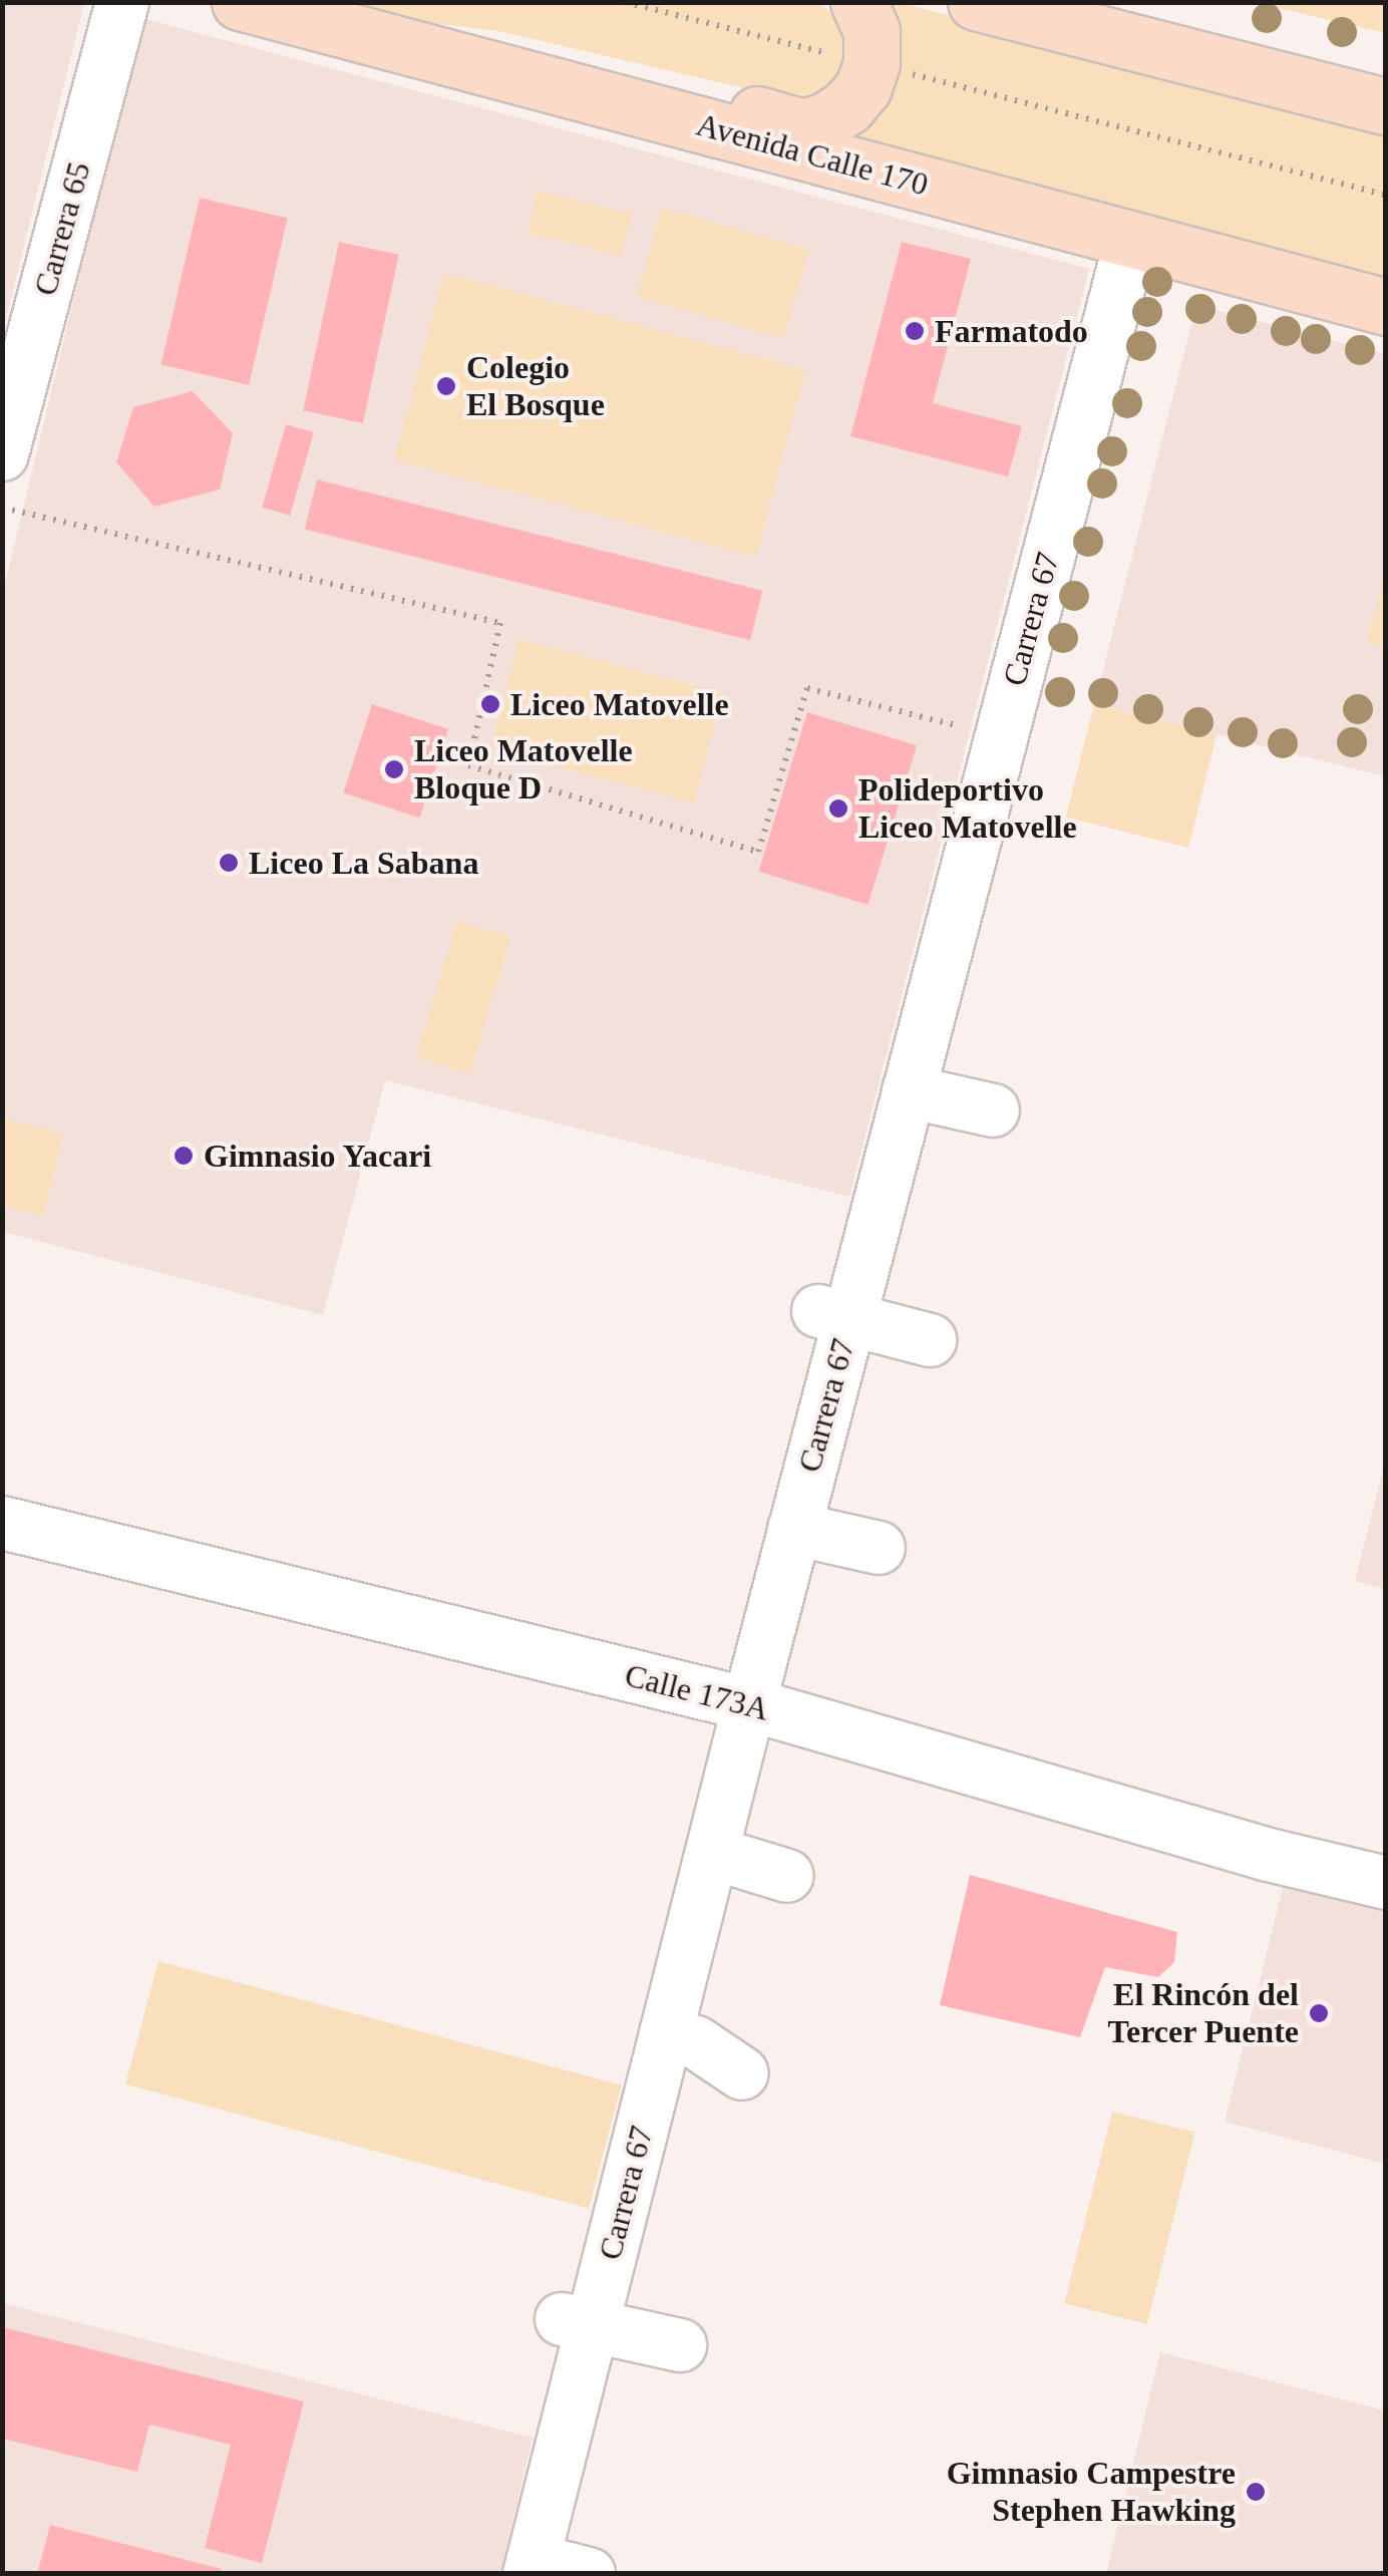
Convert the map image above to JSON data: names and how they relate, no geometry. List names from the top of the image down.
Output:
{
  "streets": {
    "main road": ["Avenida Calle 170"],
    "street": ["Carrera 65", "Carrera 67", "Calle 173A"]
  },
  "crossings": [
    ["Avenida Calle 170", "Carrera 67"],
    ["Carrera 67", "Calle 173A"]
  ],
  "places": [
    "Farmatodo",
    "Colegio El Bosque",
    "Liceo Matovelle",
    "Liceo Matovelle Bloque D",
    "Polideportivo Liceo Matovelle",
    "Liceo La Sabana",
    "Gimnasio Yacari",
    "El Rincón del Tercer Puente",
    "Gimnasio Campestre Stephen Hawking"
  ]
}
